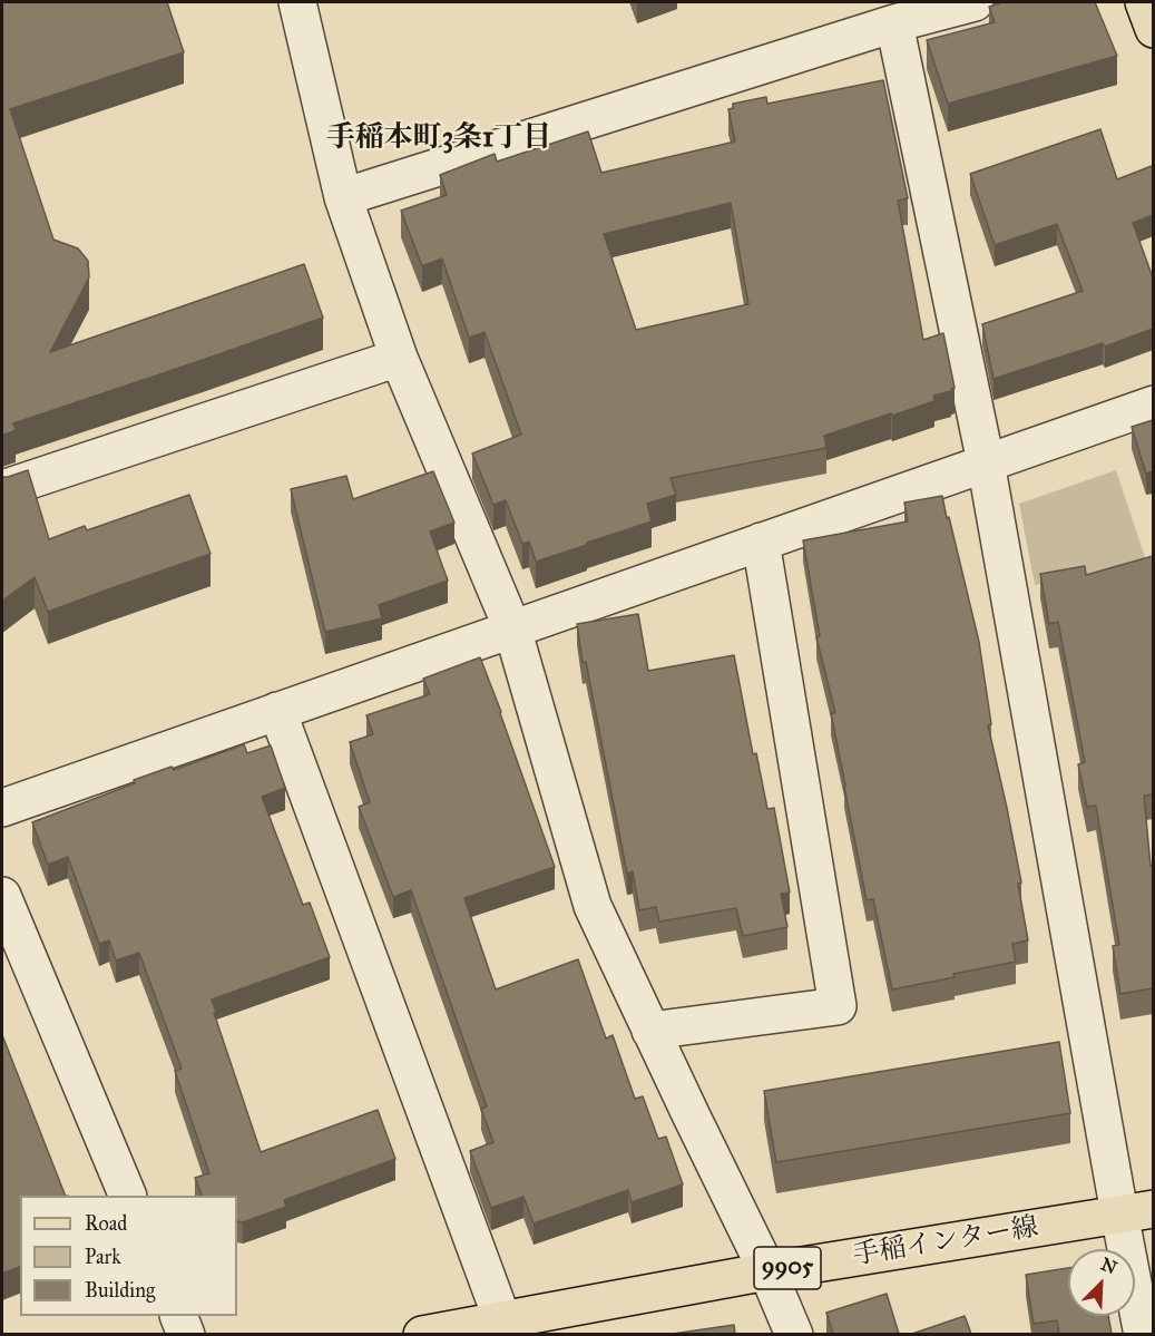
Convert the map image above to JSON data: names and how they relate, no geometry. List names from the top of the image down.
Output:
{
  "streets": {
    "main road": ["手稲インター線", "9905"]
  },
  "districts": ["手稲本町3条1丁目"],
  "legend": ["Road", "Park", "Building"],
  "north": "top right"
}
